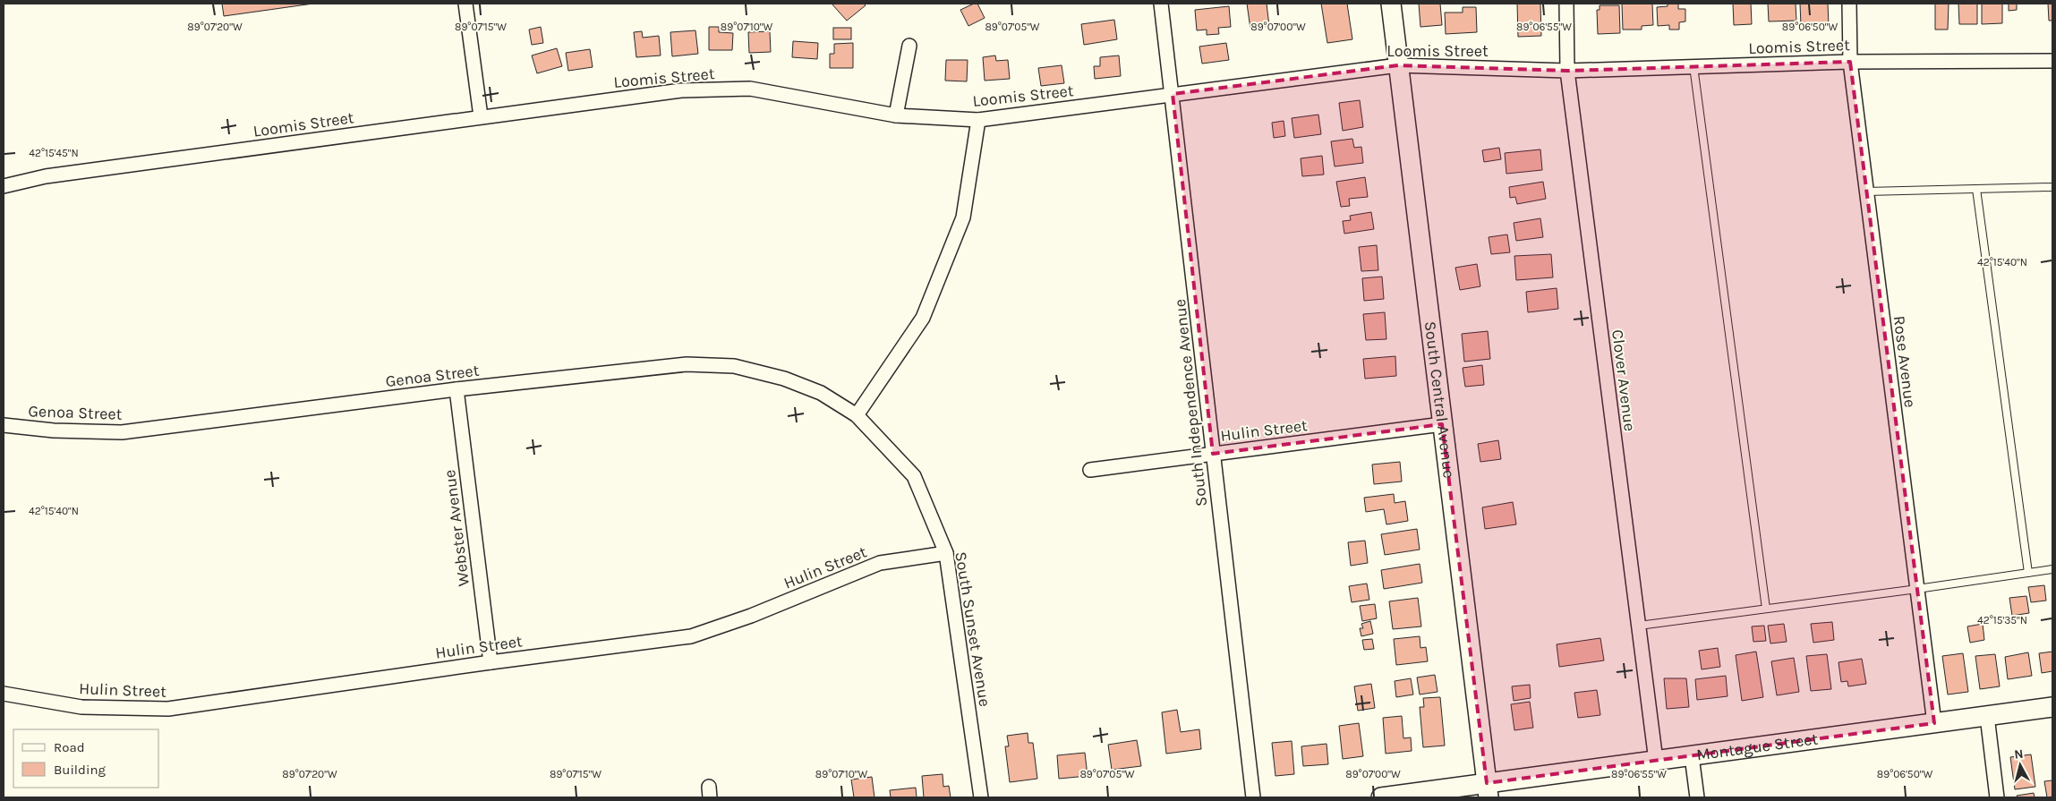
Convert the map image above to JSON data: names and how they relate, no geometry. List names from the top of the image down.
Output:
{
  "streets": {
    "main road": ["South Central Avenue", "Montague Street"],
    "street": [
      "Loomis Street",
      "Rose Avenue",
      "Genoa Street",
      "Clover Avenue",
      "South Independence Avenue",
      "Hulin Street",
      "Webster Avenue",
      "South Sunset Avenue"
    ]
  },
  "crossings": [
    ["Loomis Street", "Rose Avenue"],
    ["Loomis Street", "Clover Avenue"],
    ["Loomis Street", "South Central Avenue"],
    ["Loomis Street", "South Independence Avenue"],
    ["Rose Avenue", "Montague Street"],
    ["Genoa Street", "Webster Avenue"],
    ["Genoa Street", "South Sunset Avenue"],
    ["Clover Avenue", "Montague Street"],
    ["South Central Avenue", "Hulin Street"],
    ["South Central Avenue", "Montague Street"],
    ["South Independence Avenue", "Hulin Street"],
    ["Hulin Street", "Webster Avenue"],
    ["Hulin Street", "South Sunset Avenue"]
  ],
  "legend": ["Road", "Building"],
  "north": "top",
  "coordinates": [
    "89°07'20\"W",
    "89°07'15\"W",
    "89°07'10\"W",
    "89°07'05\"W",
    "89°07'00\"W",
    "89°06'55\"W",
    "89°06'50\"W",
    "42°15'45\"N",
    "42°15'40\"N",
    "42°15'35\"N"
  ]
}
